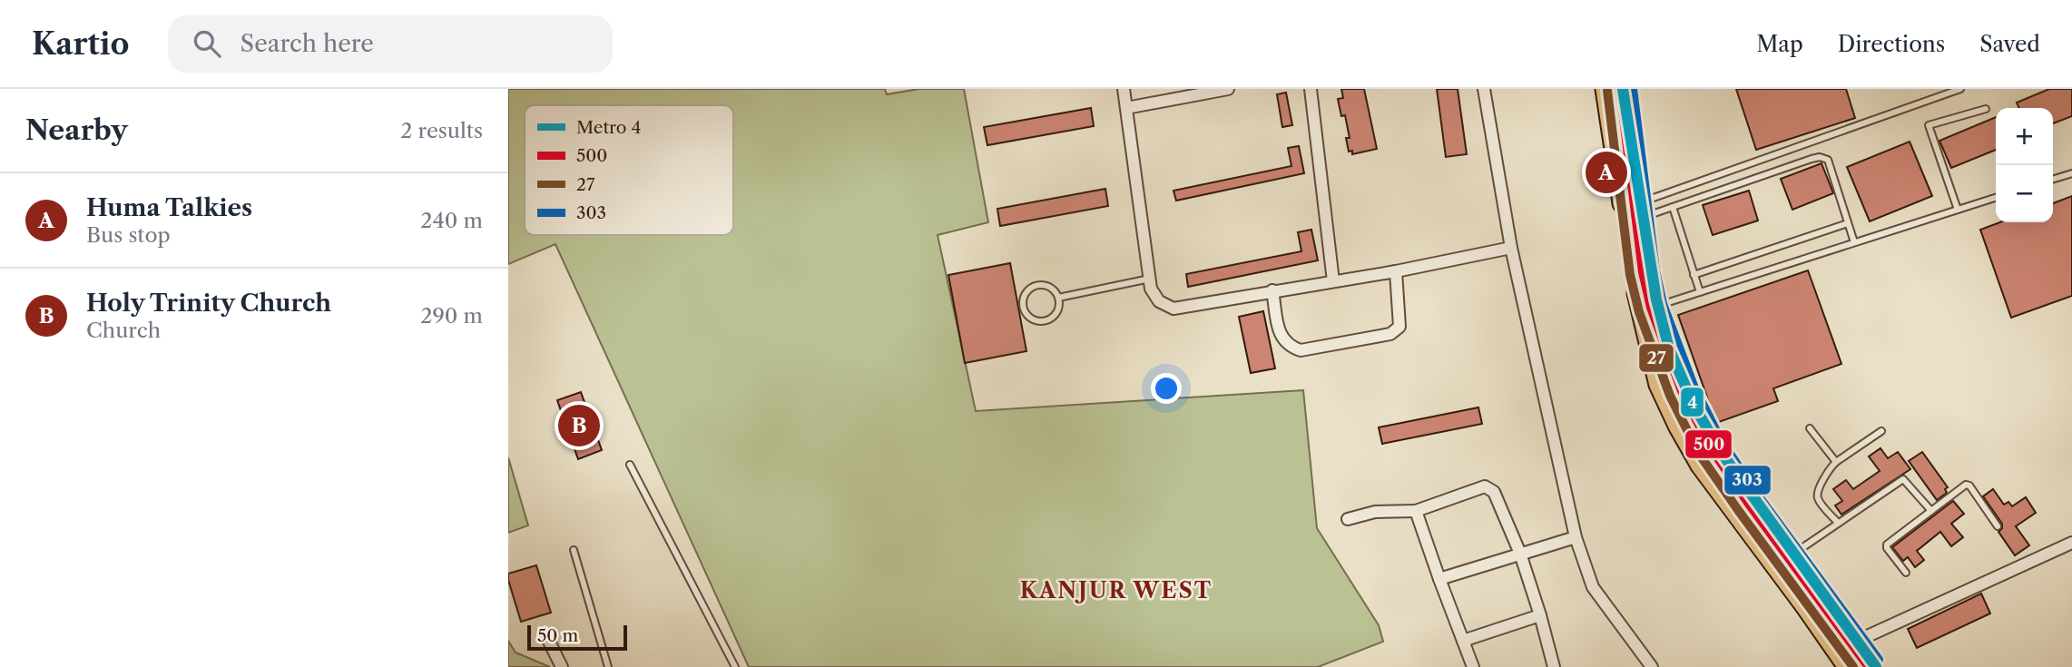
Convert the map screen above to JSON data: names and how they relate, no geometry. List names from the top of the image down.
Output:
{
  "districts": ["KANJUR WEST"],
  "lines": [
    "metro line 4",
    "transit line 500",
    "transit line 303",
    "transit line 27"
  ],
  "legend": [
    "Metro 4",
    "500",
    "27",
    "303"
  ],
  "scale_bar": "50 m",
  "page": {
    "header": "Kartio",
    "search": "Search here",
    "nav": ["Map", "Directions", "Saved"],
    "heading": ["Nearby", "2 results"],
    "map_buttons": ["+", "−"],
    "pins": ["A", "B"],
    "list": [
      {
        "mark": "A",
        "name": "Huma Talkies",
        "note": "Bus stop",
        "value": "240 m"
      },
      {
        "mark": "B",
        "name": "Holy Trinity Church",
        "note": "Church",
        "value": "290 m"
      }
    ],
    "scale": "50 m"
  }
}
